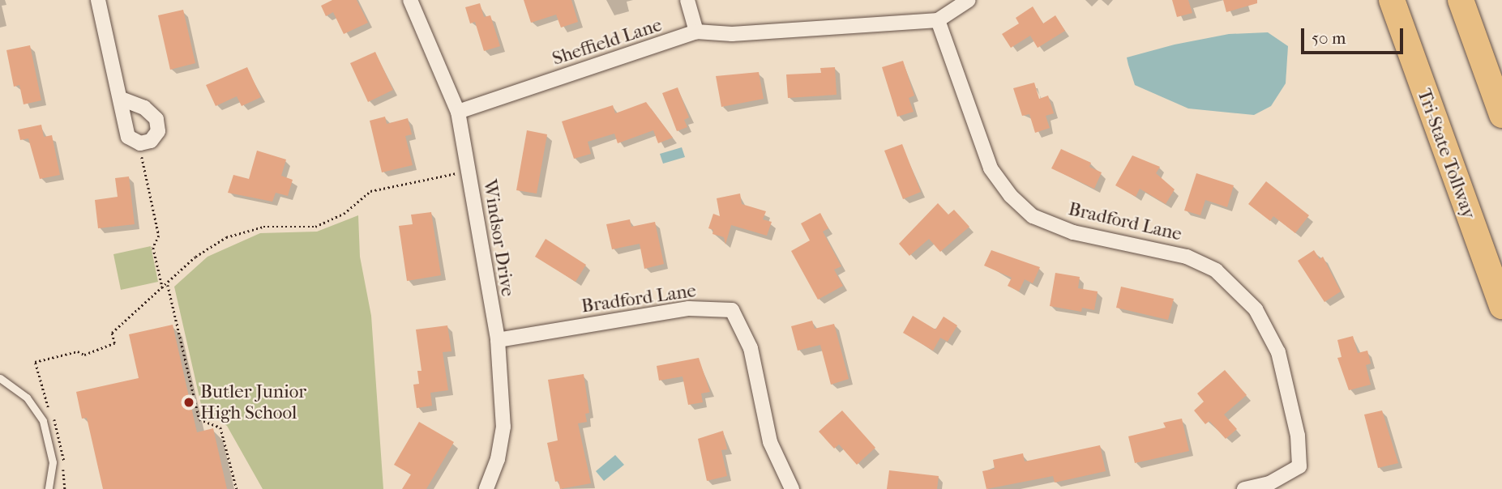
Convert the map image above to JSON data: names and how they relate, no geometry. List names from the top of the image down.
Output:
{
  "streets": {
    "highway": ["Tri-State Tollway"],
    "street": ["Sheffield Lane", "Bradford Lane", "Windsor Drive"]
  },
  "crossings": [
    ["Sheffield Lane", "Bradford Lane"],
    ["Sheffield Lane", "Windsor Drive"],
    ["Bradford Lane", "Windsor Drive"]
  ],
  "places": ["Butler Junior High School"],
  "scale_bar": "50 m"
}
